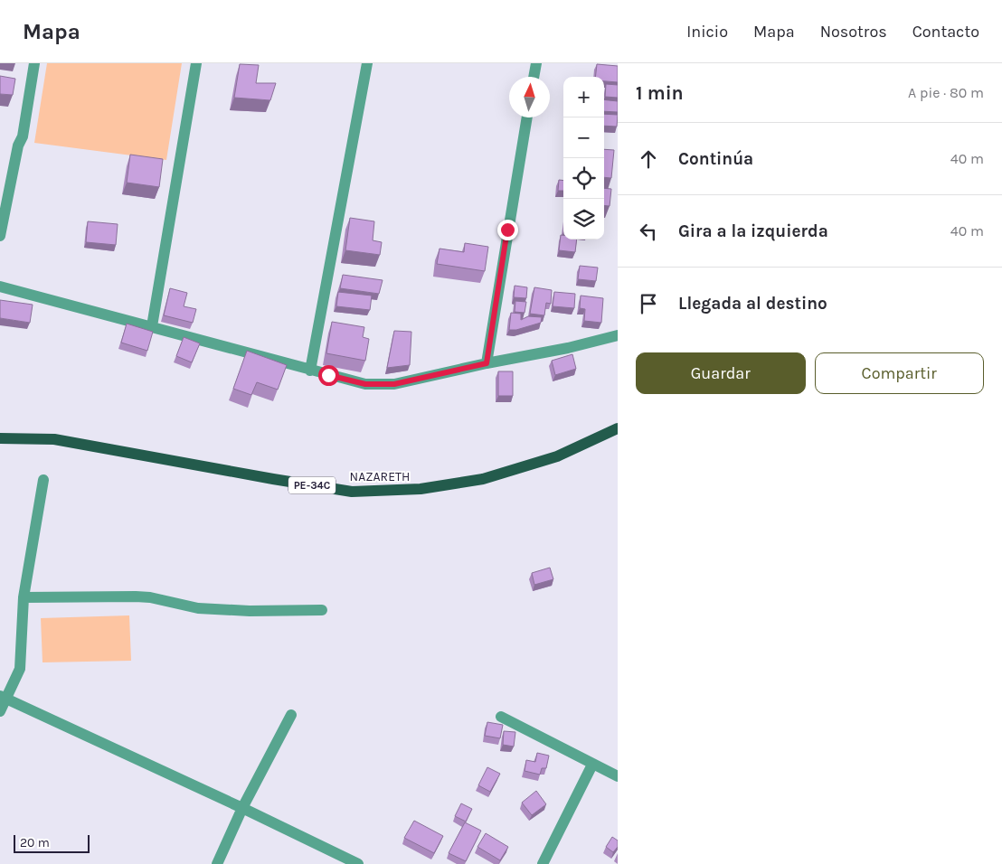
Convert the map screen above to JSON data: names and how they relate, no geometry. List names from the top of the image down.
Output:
{
  "streets": {
    "main road": ["NAZARETH", "PE-34C"]
  },
  "scale_bar": "20 m",
  "north": "top",
  "page": {
    "header": "Mapa",
    "nav": [
      "Inicio",
      "Mapa",
      "Nosotros",
      "Contacto"
    ],
    "heading": ["1 min", "A pie · 80 m"],
    "map_buttons": ["+", "−"],
    "list": [
      ["Continúa", "40 m"],
      ["Gira a la izquierda", "40 m"],
      "Llegada al destino"
    ],
    "buttons": ["Guardar", "Compartir"],
    "scale": "20 m"
  }
}
